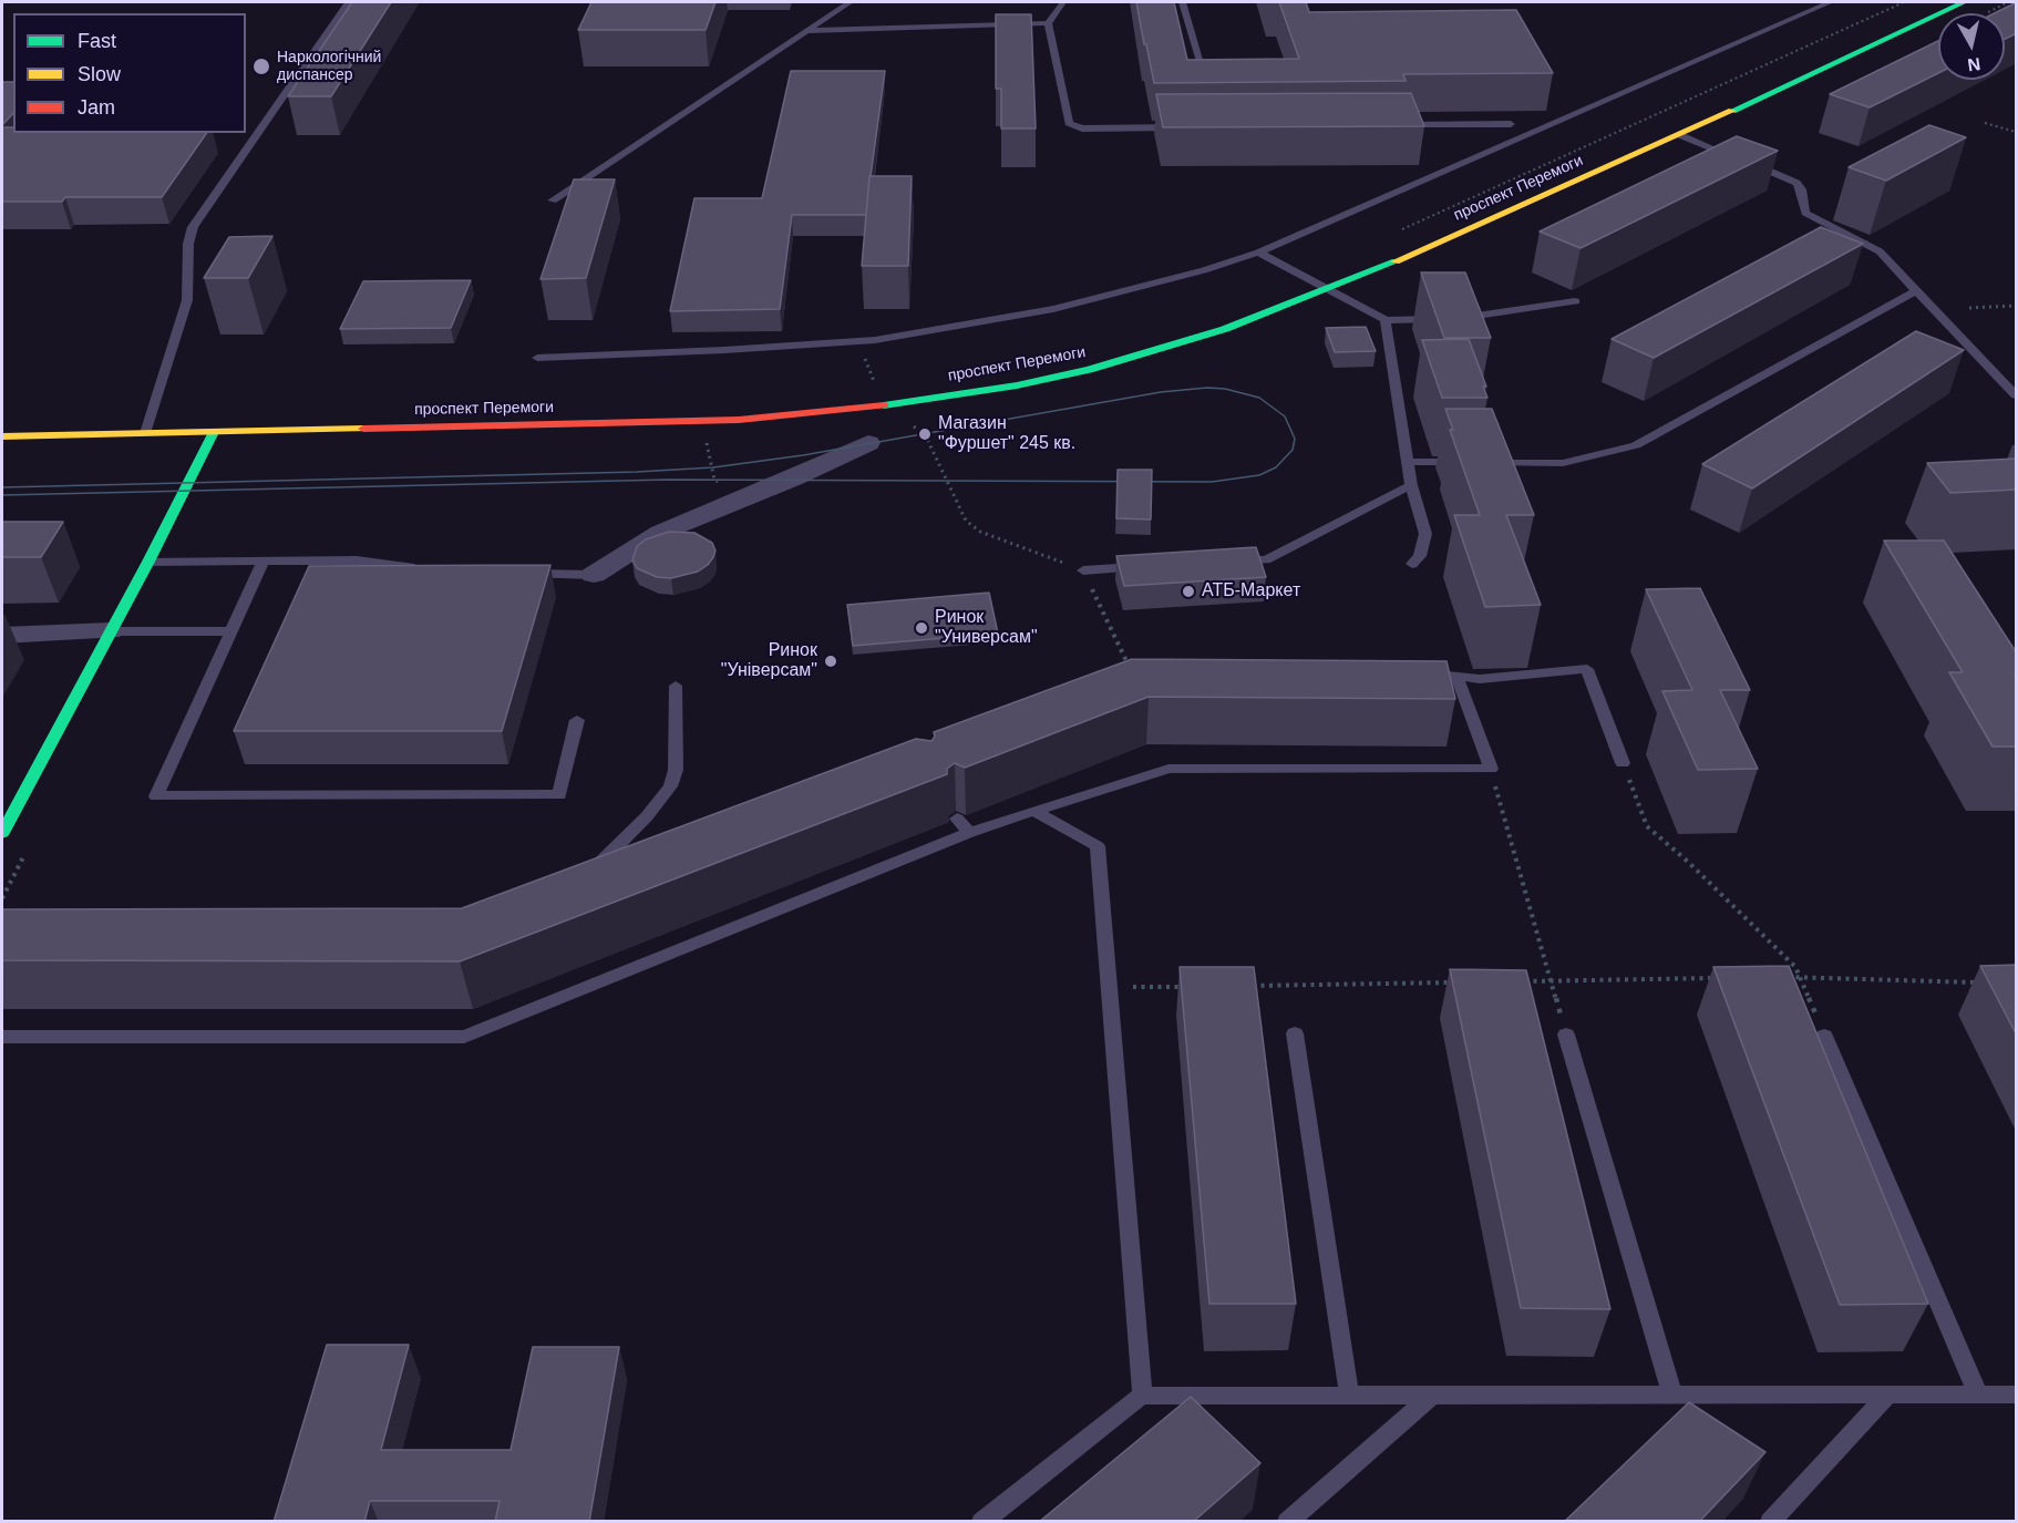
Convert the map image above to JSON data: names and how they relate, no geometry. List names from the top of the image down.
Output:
{
  "streets": {
    "main road": ["проспект Перемоги"]
  },
  "places": [
    "Наркологічний диспансер",
    "Магазин \"Фуршет\" 245 кв.",
    "АТБ-Маркет",
    "Ринок \"Универсам\"",
    "Ринок \"Універсам\""
  ],
  "legend": ["Fast", "Slow", "Jam"],
  "north": "bottom"
}
